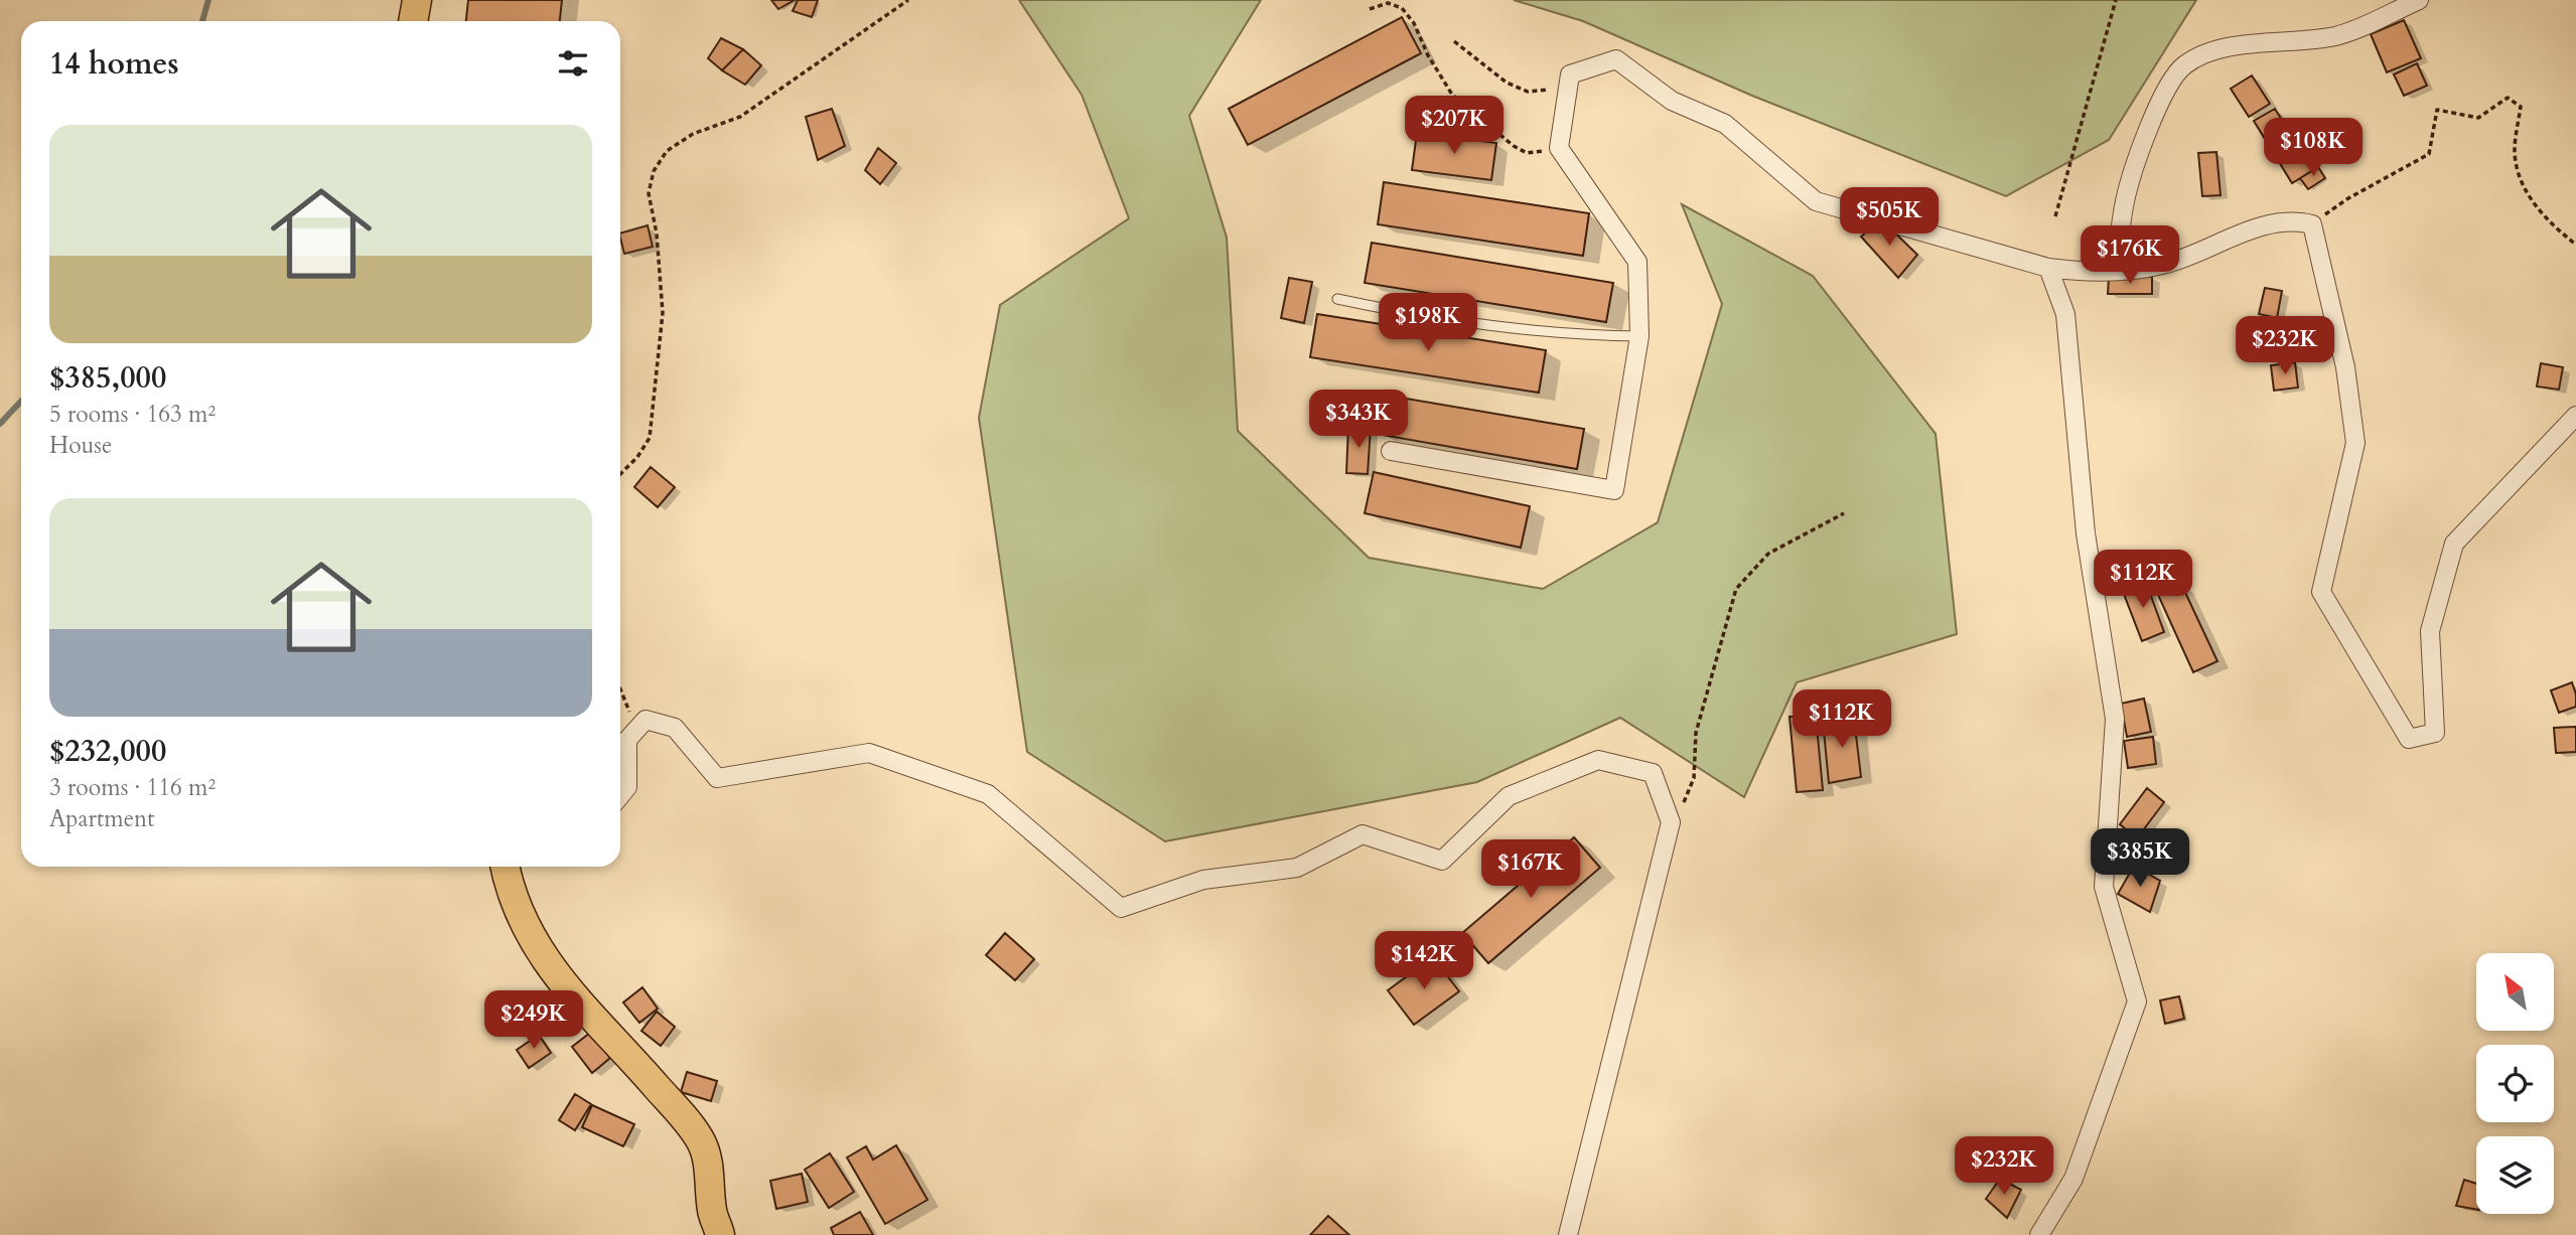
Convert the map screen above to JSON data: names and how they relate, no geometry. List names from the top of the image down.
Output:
{
  "north": "top left",
  "page": {
    "heading": "14 homes",
    "price": [
      "$207K",
      "$108K",
      "$505K",
      "$176K",
      "$198K",
      "$232K",
      "$343K",
      "$112K",
      "$112K",
      "$385K",
      "$167K",
      "$142K",
      "$249K",
      "$232K"
    ],
    "list": [
      {
        "name": "$385,000",
        "note": "5 rooms · 163 m² · House"
      },
      {
        "name": "$232,000",
        "note": "3 rooms · 116 m² · Apartment"
      }
    ]
  }
}
